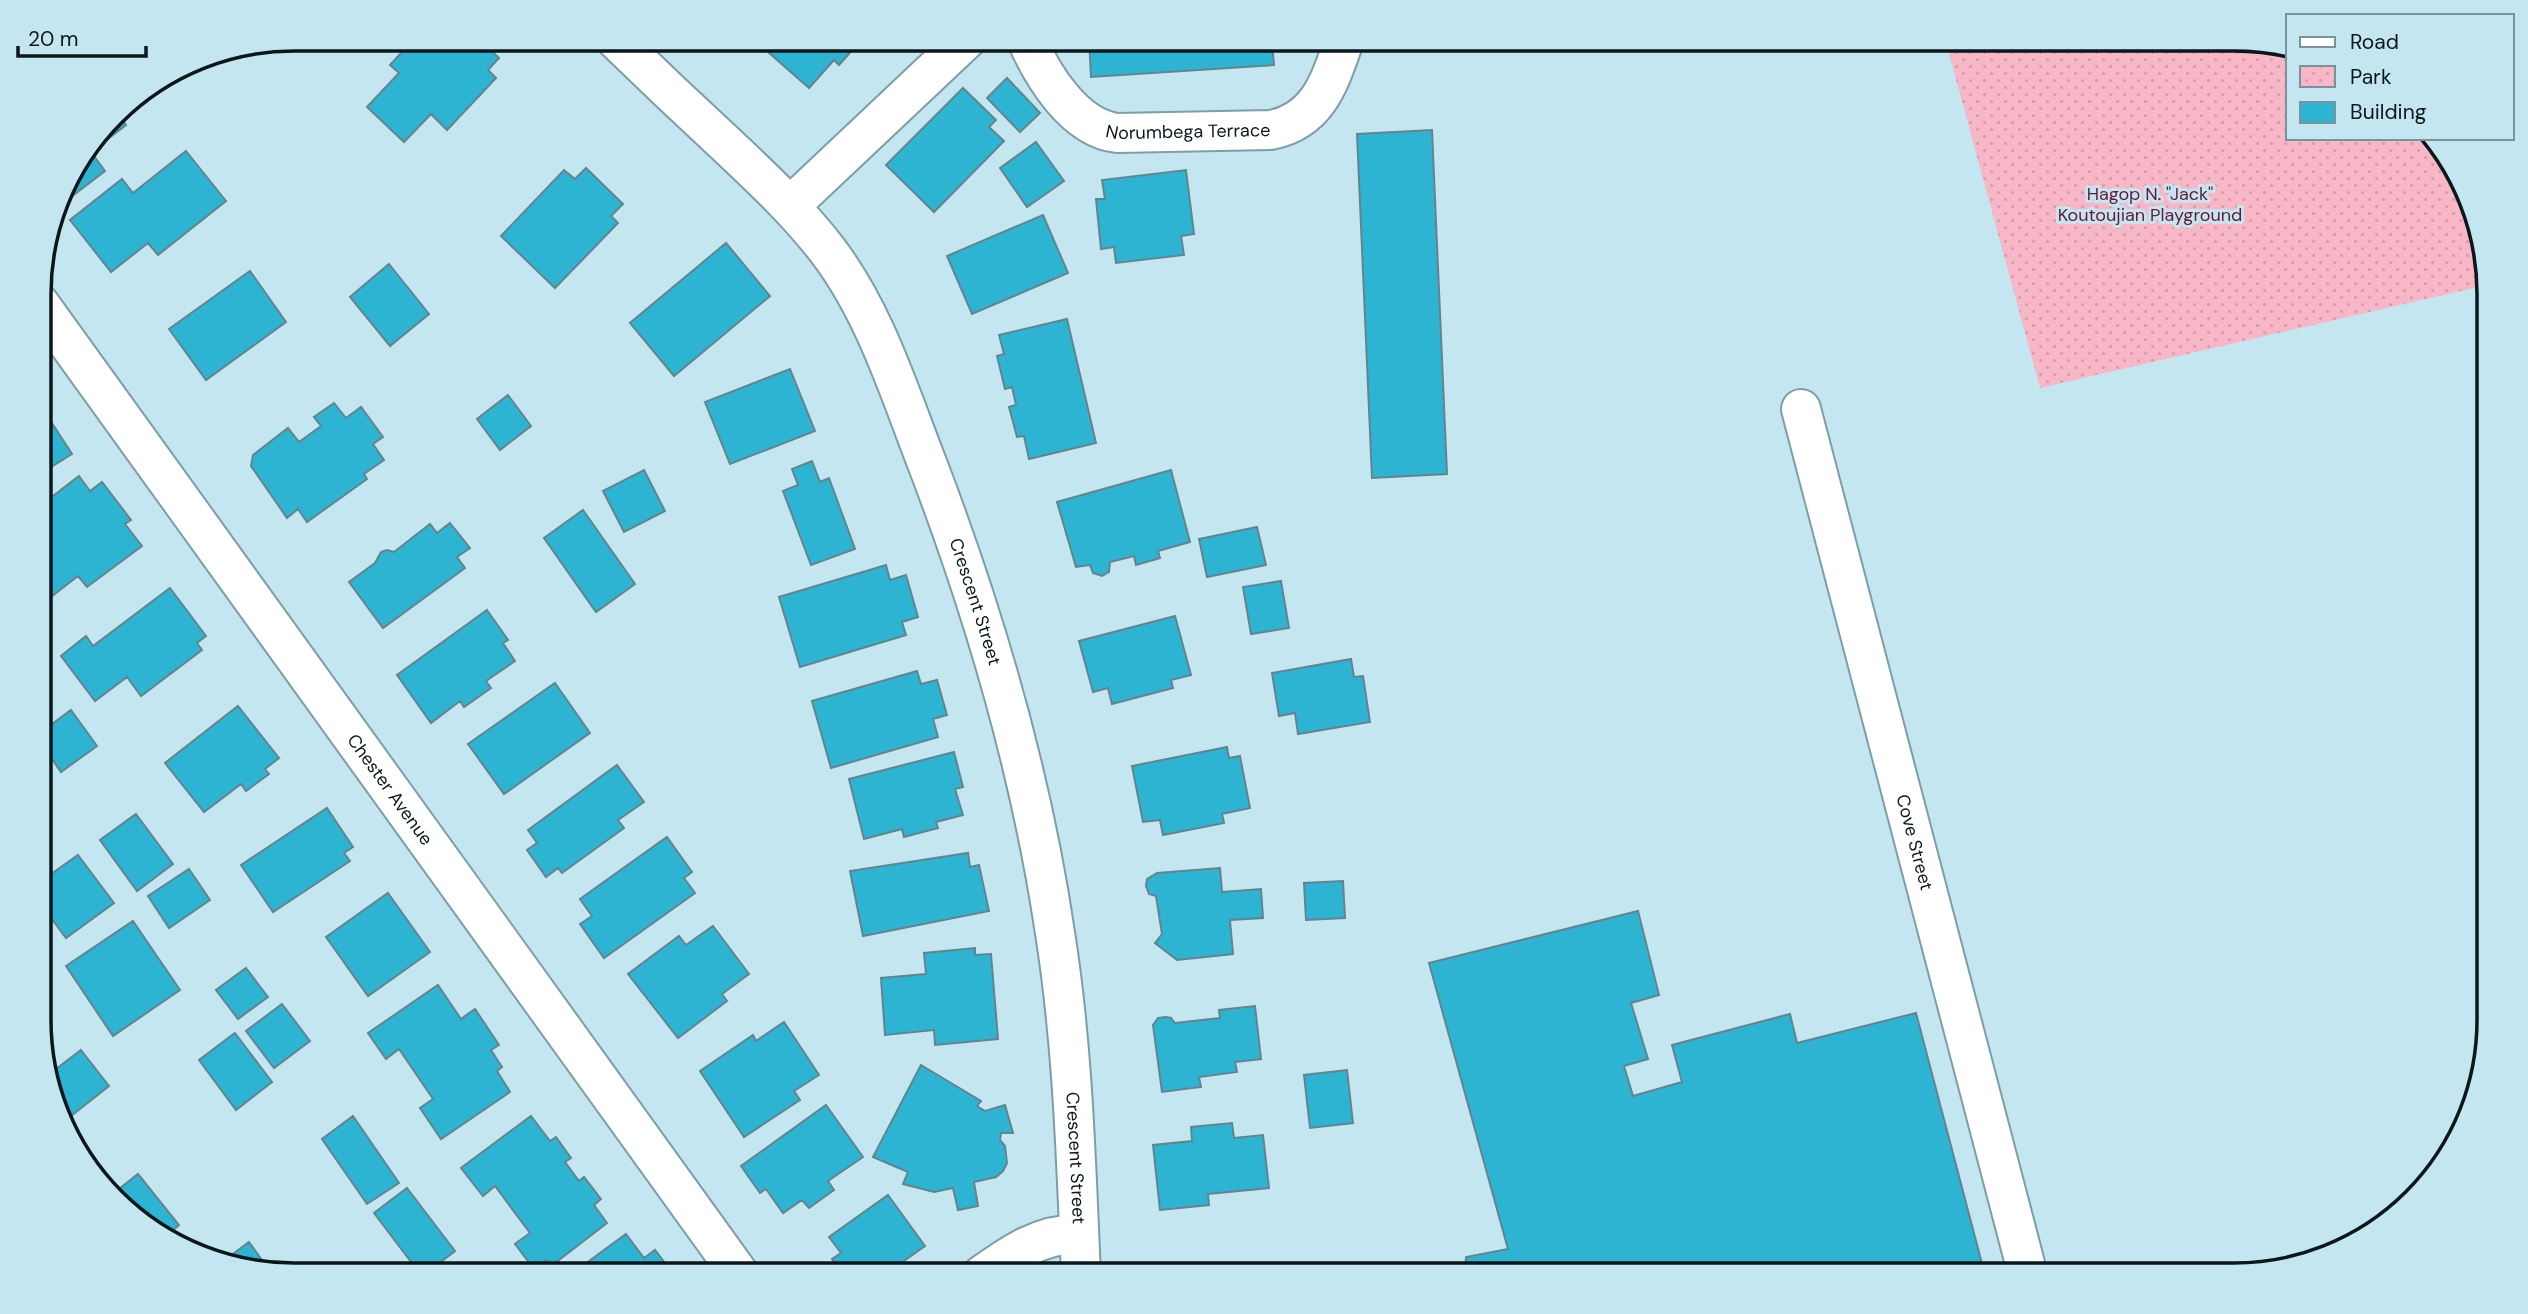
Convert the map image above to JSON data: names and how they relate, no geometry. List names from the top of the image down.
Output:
{
  "streets": {
    "street": [
      "Norumbega Terrace",
      "Crescent Street",
      "Chester Avenue",
      "Cove Street"
    ]
  },
  "parks": ["Hagop N. \"Jack\" Koutoujian Playground"],
  "legend": ["Road", "Park", "Building"],
  "scale_bar": "20 m"
}
